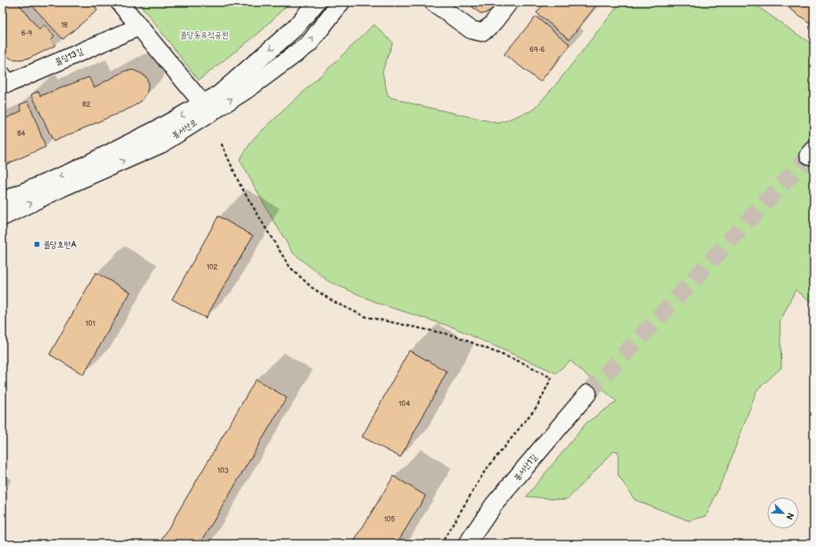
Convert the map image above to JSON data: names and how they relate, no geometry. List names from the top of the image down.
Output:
{
  "streets": {
    "street": ["불당13길", "봉서산로", "봉서산1길"]
  },
  "parks": ["불당동유적공원"],
  "places": {
    "transit": ["불당호반A"]
  },
  "house_numbers": [
    "18",
    "6-9",
    "69-6",
    "82",
    "84",
    "102",
    "101",
    "104",
    "103",
    "105"
  ],
  "north": "bottom right"
}
